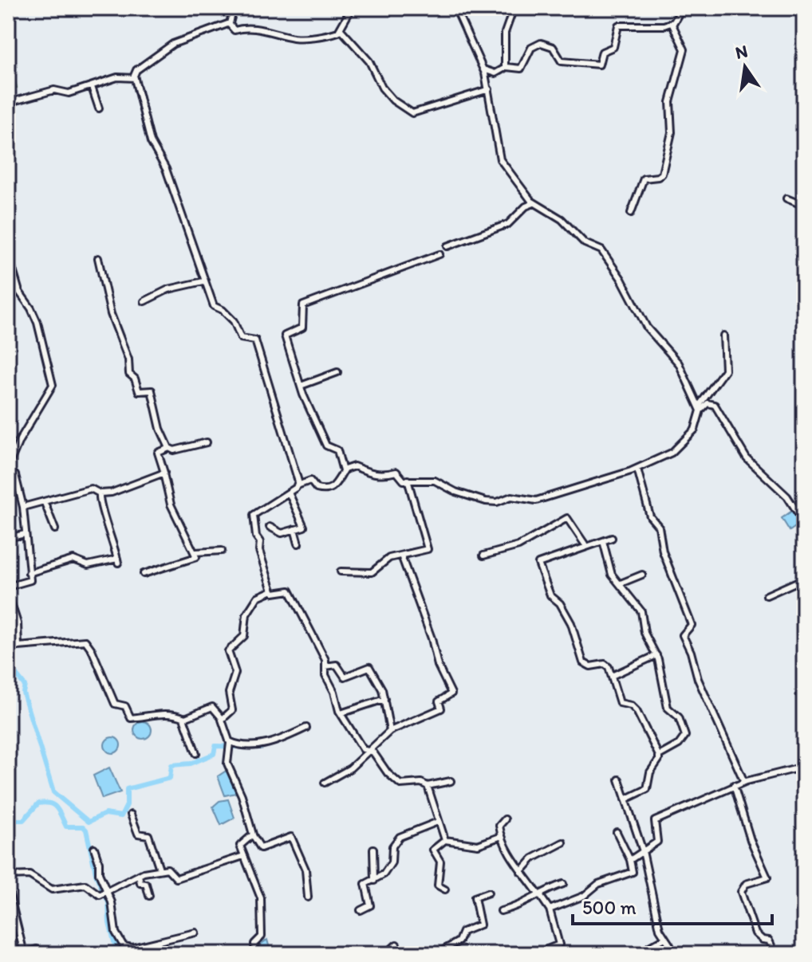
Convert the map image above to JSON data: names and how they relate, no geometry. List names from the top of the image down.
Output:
{
  "scale_bar": "500 m",
  "north": "top"
}
